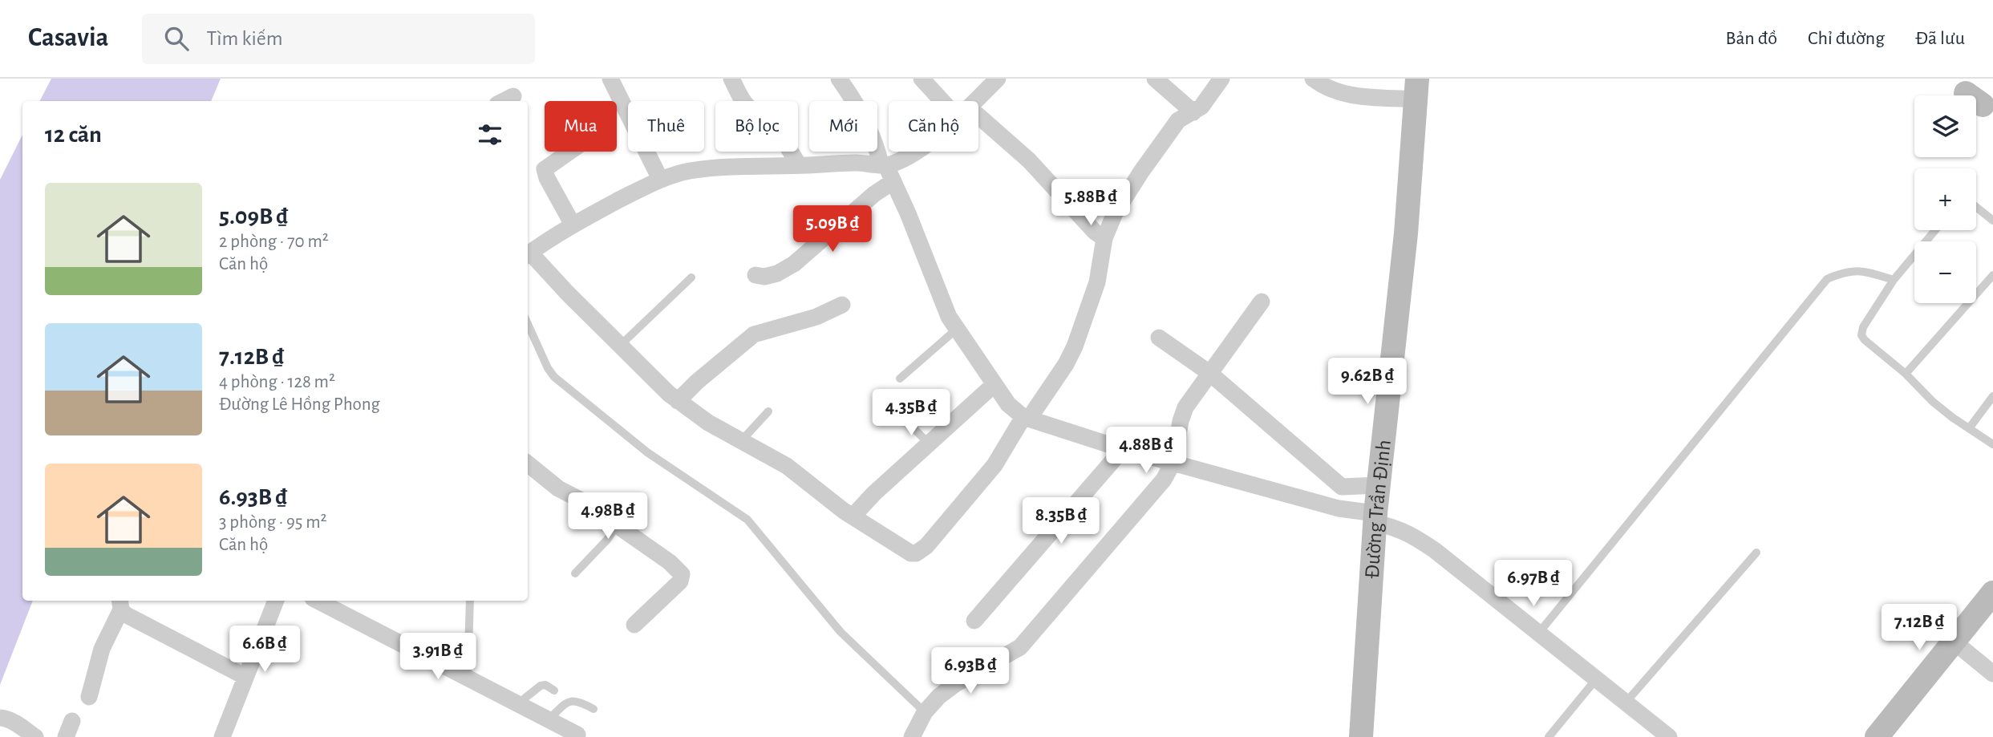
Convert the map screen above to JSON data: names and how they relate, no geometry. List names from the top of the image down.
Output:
{
  "streets": {
    "main road": ["Đường Trần Định"]
  },
  "page": {
    "header": "Casavia",
    "search": "Tìm kiếm",
    "nav": ["Bản đồ", "Chỉ đường", "Đã lưu"],
    "map_buttons": ["+", "−"],
    "chip": [
      "Mua",
      "Thuê",
      "Bộ lọc",
      "Mới",
      "Căn hộ"
    ],
    "heading": "12 căn",
    "list": [
      {
        "name": "5.09B ₫",
        "note": "2 phòng · 70 m² · Căn hộ"
      },
      {
        "name": "7.12B ₫",
        "note": "4 phòng · 128 m² · Đường Lê Hồng Phong"
      },
      {
        "name": "6.93B ₫",
        "note": "3 phòng · 95 m² · Căn hộ"
      }
    ],
    "price": [
      "5.88B ₫",
      "5.09B ₫",
      "9.62B ₫",
      "4.35B ₫",
      "4.88B ₫",
      "4.98B ₫",
      "8.35B ₫",
      "6.97B ₫",
      "7.12B ₫",
      "6.6B ₫",
      "3.91B ₫",
      "6.93B ₫"
    ]
  }
}
